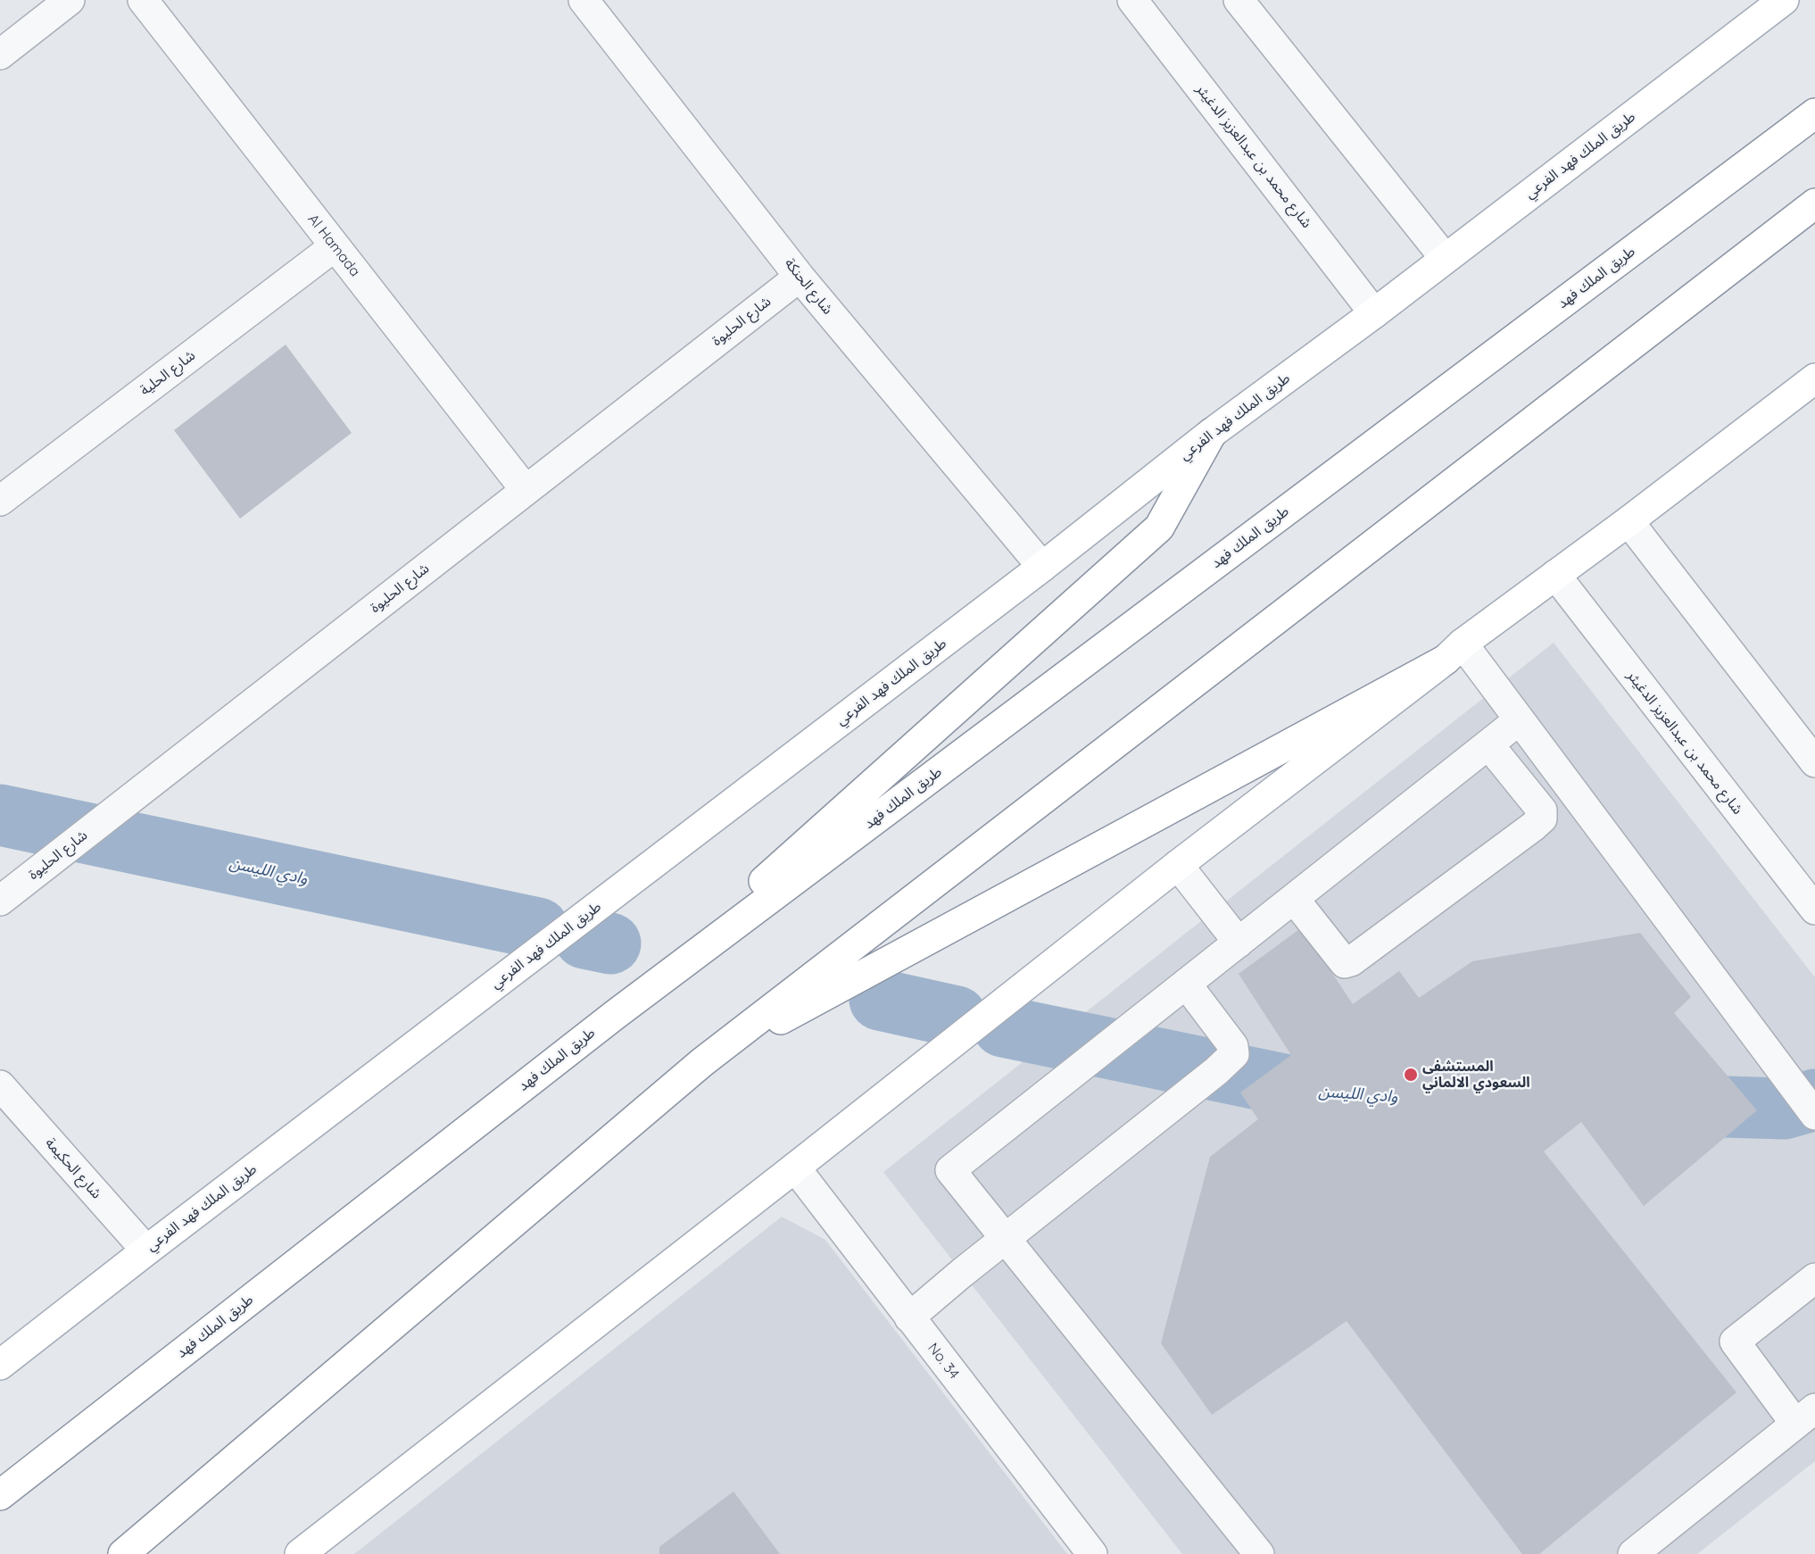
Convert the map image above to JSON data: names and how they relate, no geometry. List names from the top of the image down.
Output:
{
  "streets": {
    "main road": ["طريق الملك فهد الفرعي", "طريق الملك فهد"],
    "street": [
      "شارع محمد بن عبدالعزيز الدغيثر",
      "Al Hamada",
      "شارع الحنكة",
      "شارع الحليوة",
      "شارع الحلية",
      "شارع الحكيمة",
      "No. 34"
    ]
  },
  "crossings": [
    ["طريق الملك فهد الفرعي", "شارع محمد بن عبدالعزيز الدغيثر"],
    ["طريق الملك فهد الفرعي", "شارع الحنكة"],
    ["طريق الملك فهد الفرعي", "شارع الحكيمة"],
    ["Al Hamada", "شارع الحليوة"],
    ["Al Hamada", "شارع الحلية"],
    ["شارع الحنكة", "شارع الحليوة"]
  ],
  "water": ["وادي الليسن"],
  "places": ["المستشفى السعودي الالماني"]
}
